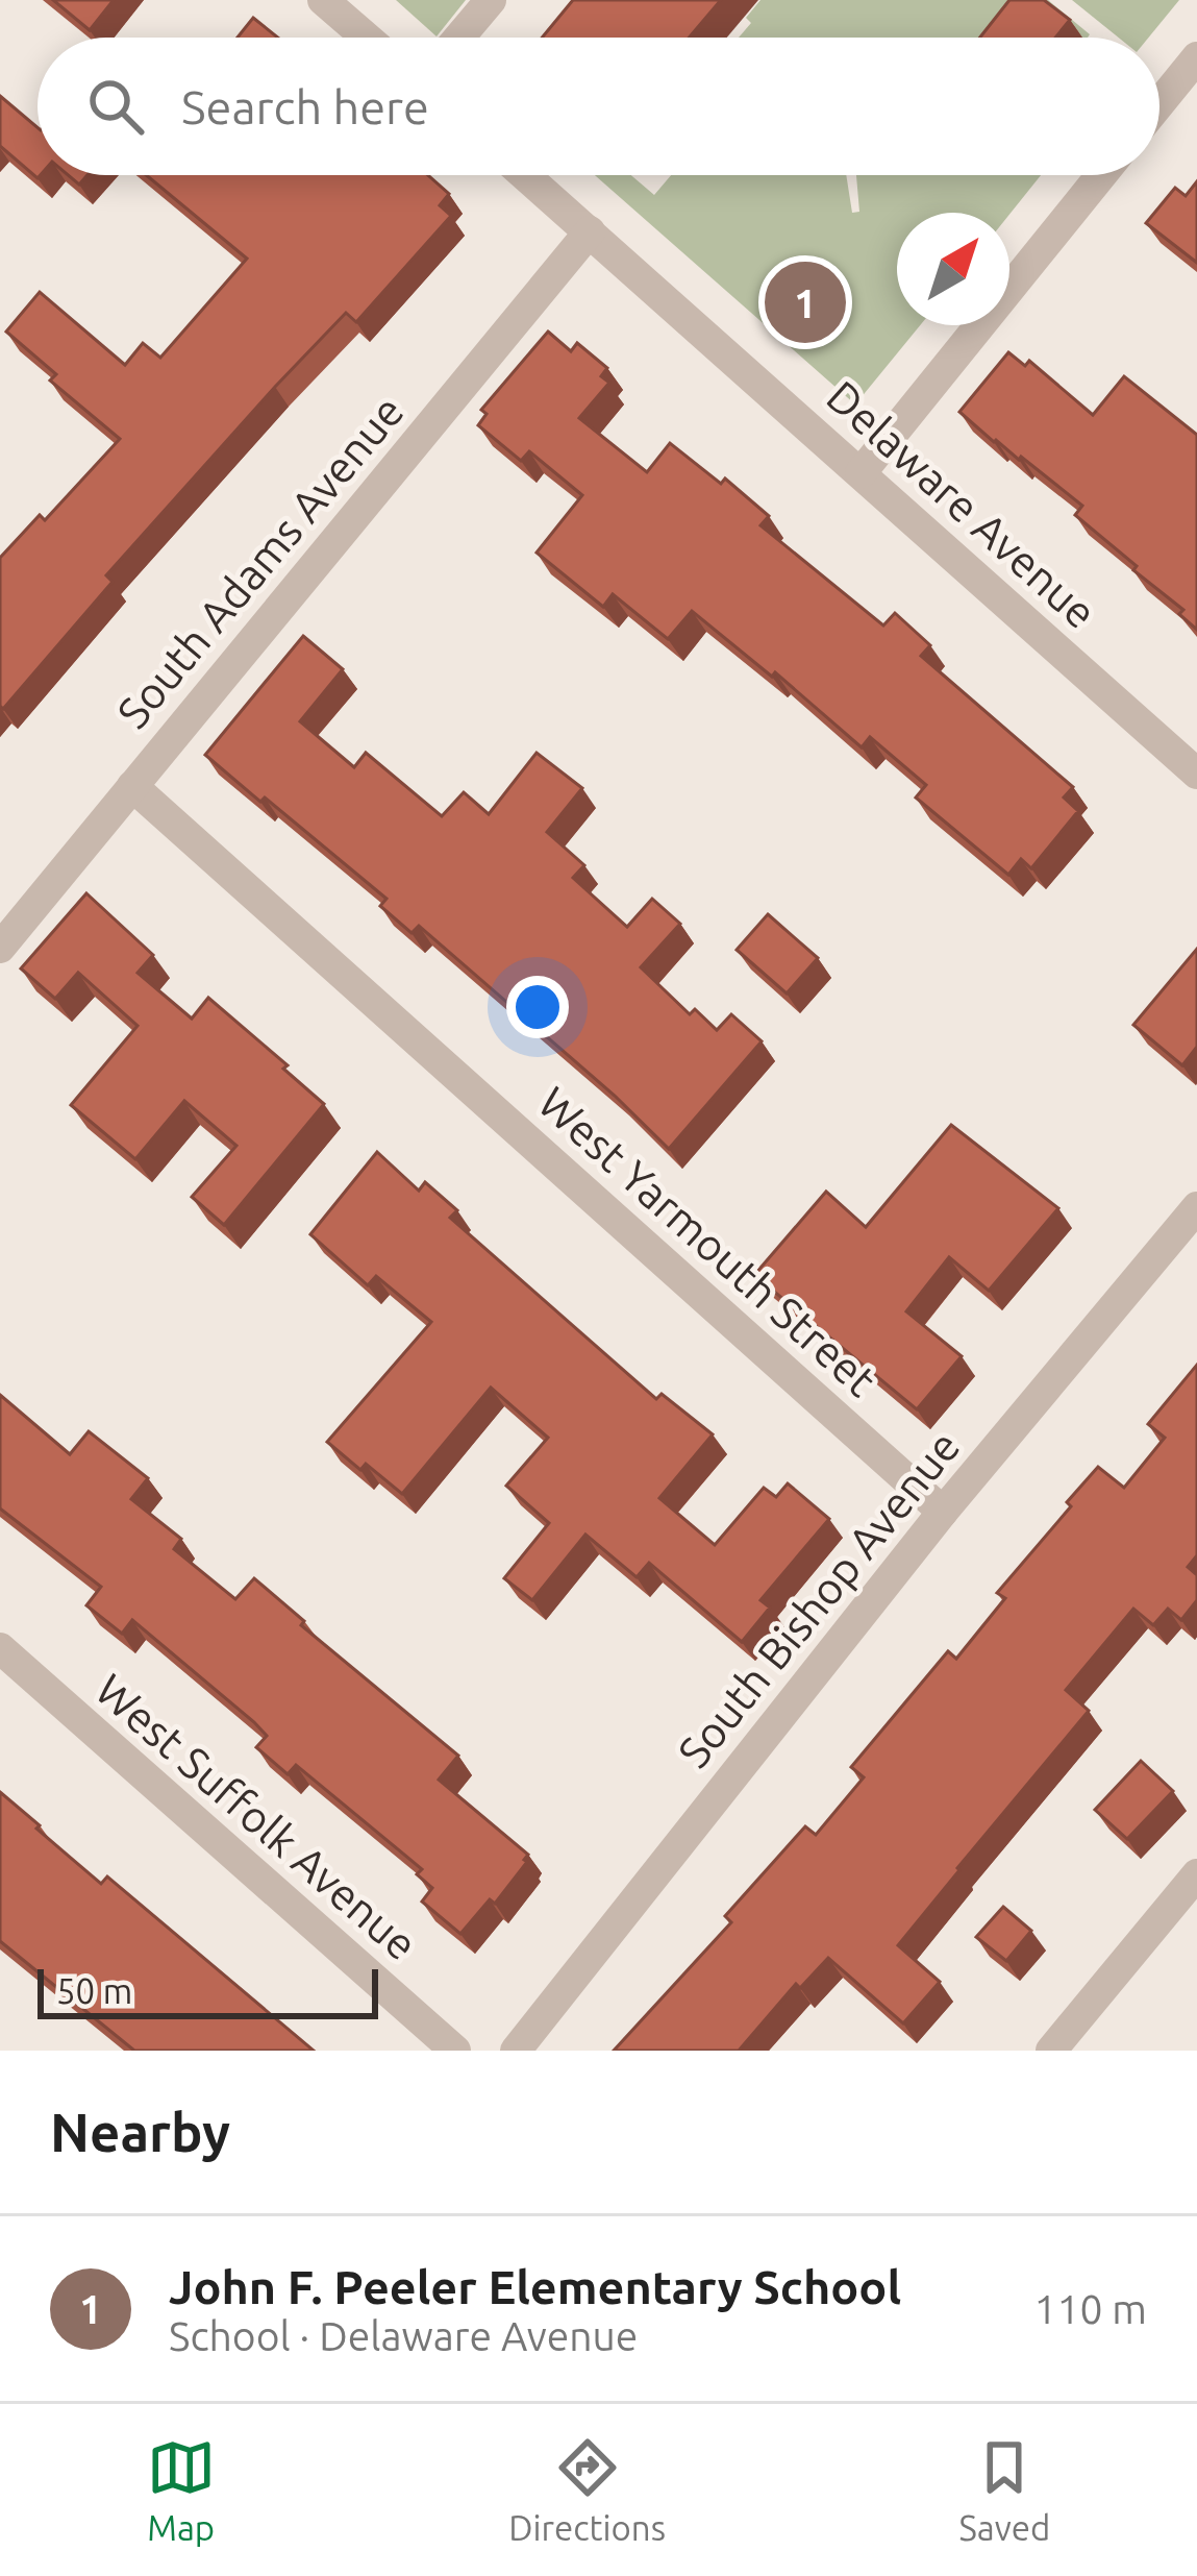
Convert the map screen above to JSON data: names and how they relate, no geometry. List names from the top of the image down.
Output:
{
  "streets": {
    "street": [
      "Delaware Avenue",
      "South Adams Avenue",
      "West Yarmouth Street",
      "South Bishop Avenue",
      "West Suffolk Avenue"
    ]
  },
  "crossings": [
    ["Delaware Avenue", "South Adams Avenue"],
    ["South Adams Avenue", "West Yarmouth Street"],
    ["West Yarmouth Street", "South Bishop Avenue"]
  ],
  "scale_bar": "50 m",
  "north": "top right",
  "page": {
    "search": "Search here",
    "pins": "1",
    "scale": "50 m",
    "heading": "Nearby",
    "list": [
      {
        "mark": "1",
        "name": "John F. Peeler Elementary School",
        "note": "School · Delaware Avenue",
        "value": "110 m"
      }
    ],
    "nav": ["Map", "Directions", "Saved"]
  }
}
